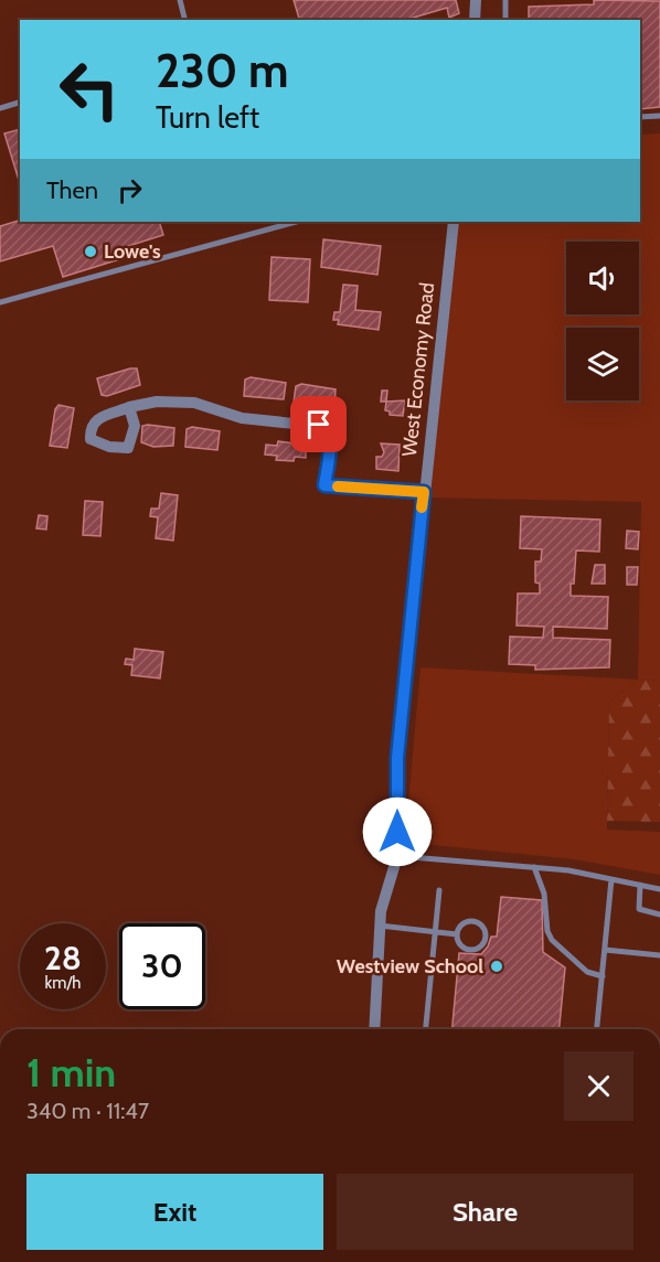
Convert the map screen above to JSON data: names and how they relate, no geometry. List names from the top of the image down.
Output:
{
  "streets": {
    "street": ["West Economy Road"]
  },
  "places": ["Lowe's", "Westview School"],
  "page": {
    "turn": ["230 m", "Turn left"],
    "then": "Then",
    "speed": "28 km/h",
    "limit": "30",
    "heading": ["1 min", "340 m · 11:47"],
    "buttons": ["Exit", "Share"]
  }
}
